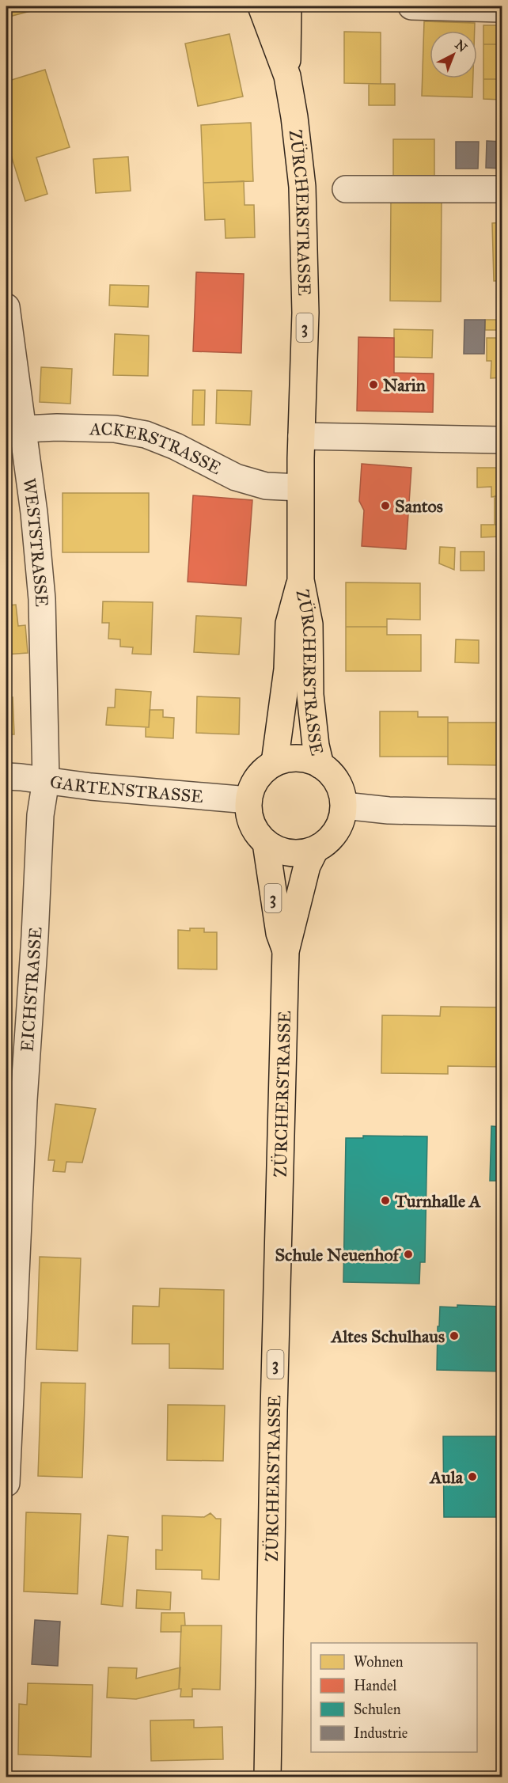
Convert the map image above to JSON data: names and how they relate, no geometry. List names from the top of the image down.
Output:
{
  "streets": {
    "main road": ["ZÜRCHERSTRASSE", "3"],
    "street": [
      "ACKERSTRASSE",
      "WESTSTRASSE",
      "GARTENSTRASSE",
      "EICHSTRASSE"
    ]
  },
  "crossings": [
    ["ZÜRCHERSTRASSE", "ACKERSTRASSE"],
    ["ZÜRCHERSTRASSE", "GARTENSTRASSE"],
    ["ACKERSTRASSE", "WESTSTRASSE"],
    ["WESTSTRASSE", "GARTENSTRASSE"],
    ["WESTSTRASSE", "EICHSTRASSE"],
    ["GARTENSTRASSE", "EICHSTRASSE"]
  ],
  "places": [
    "Narin",
    "Santos",
    "Turnhalle A",
    "Schule Neuenhof",
    "Altes Schulhaus",
    "Aula"
  ],
  "legend": [
    "Wohnen",
    "Handel",
    "Schulen",
    "Industrie"
  ],
  "north": "top right"
}
